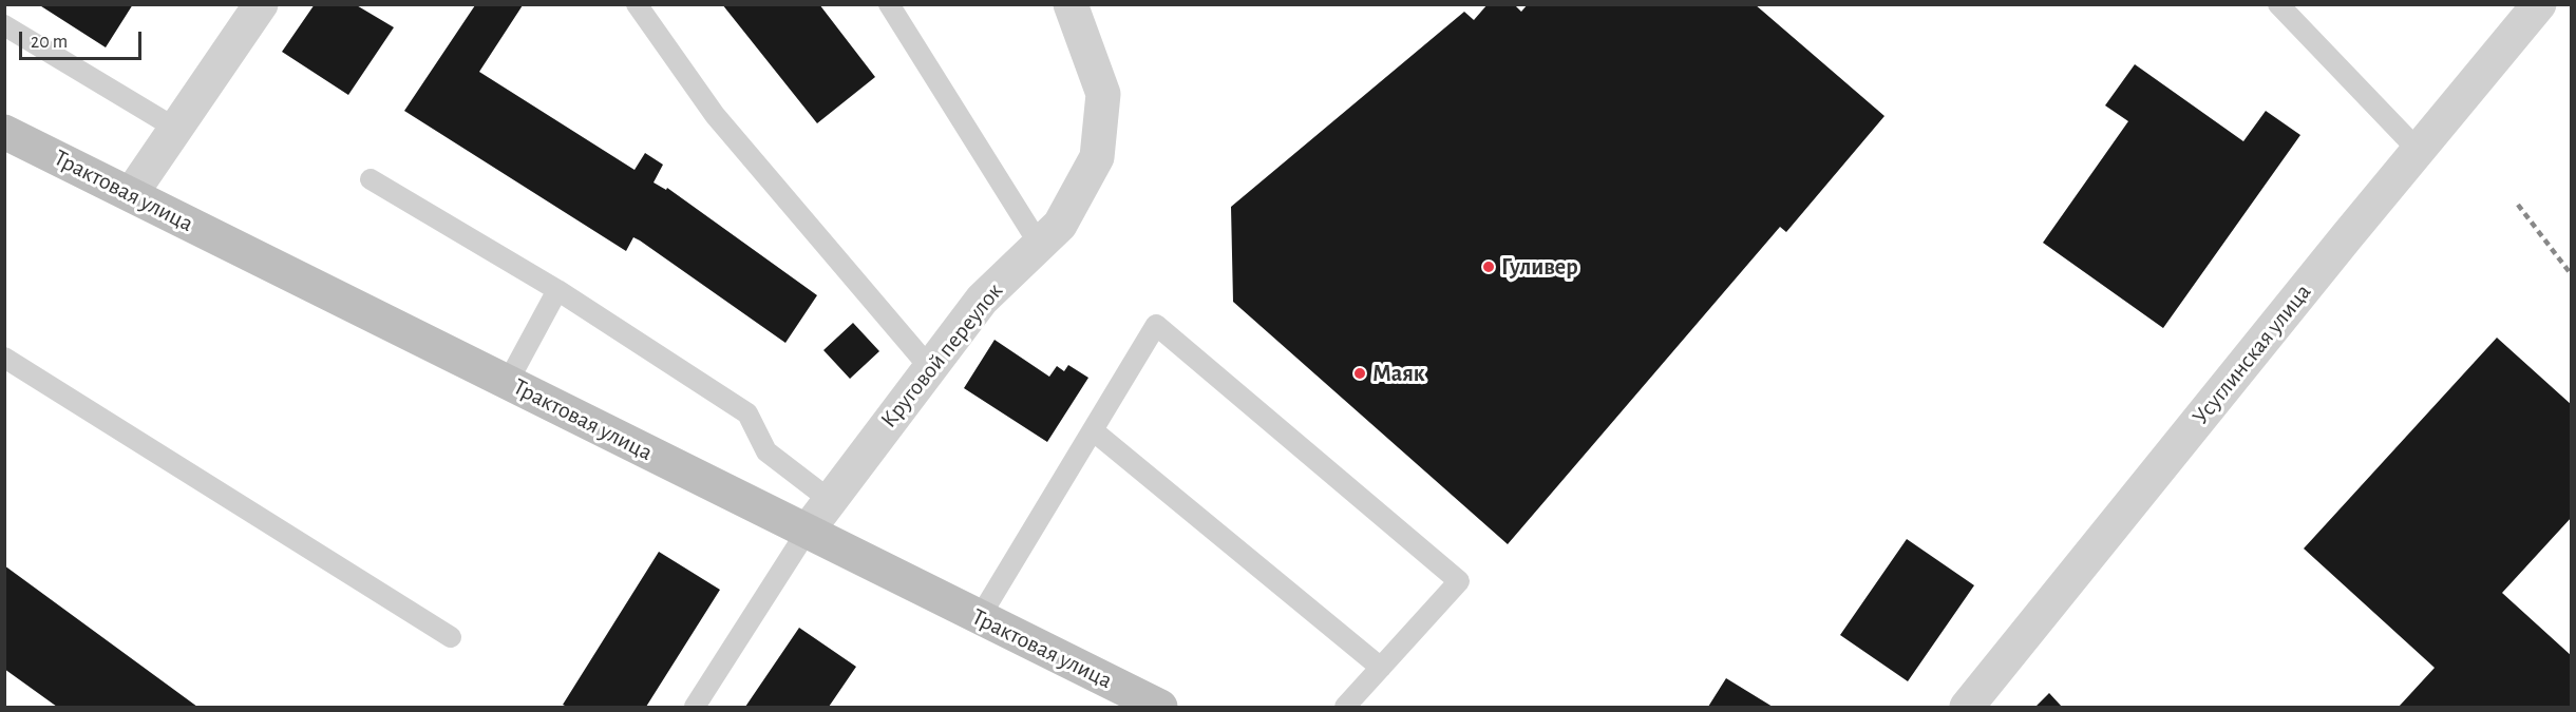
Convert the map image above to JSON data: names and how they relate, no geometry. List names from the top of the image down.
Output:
{
  "streets": {
    "main road": ["Трактовая улица"],
    "street": ["Усуглинская улица", "Круговой переулок"]
  },
  "crossings": [
    ["Трактовая улица", "Круговой переулок"]
  ],
  "places": ["Гуливер", "Маяк"],
  "scale_bar": "20 m"
}
